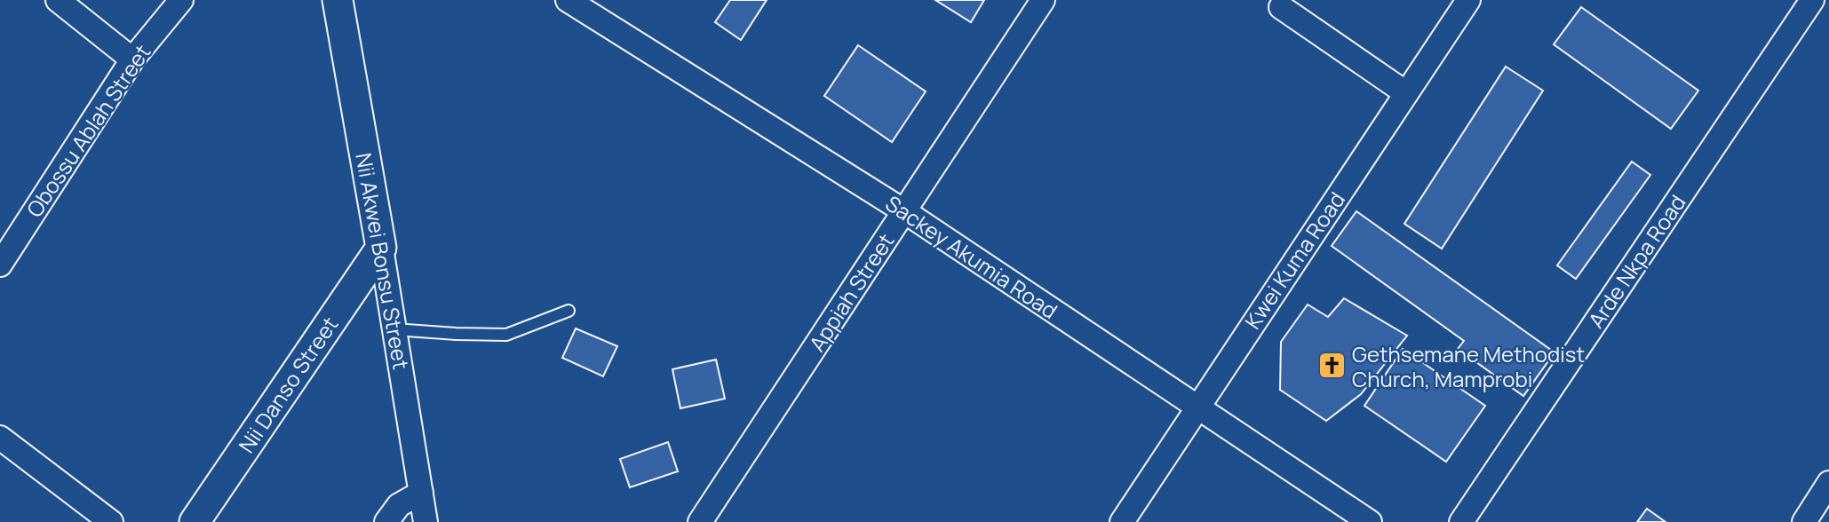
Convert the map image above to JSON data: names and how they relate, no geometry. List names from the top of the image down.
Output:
{
  "streets": {
    "street": [
      "Obossu Ablah Street",
      "Sackey Akumia Road",
      "Kwei Kuma Road",
      "Nii Akwei Bonsu Street",
      "Arde Nkpa Road",
      "Appiah Street",
      "Nii Danso Street"
    ]
  },
  "crossings": [
    ["Sackey Akumia Road", "Kwei Kuma Road"],
    ["Sackey Akumia Road", "Appiah Street"],
    ["Nii Akwei Bonsu Street", "Nii Danso Street"]
  ],
  "places": {
    "church": ["Gethsemane Methodist Church, Mamprobi"]
  }
}
